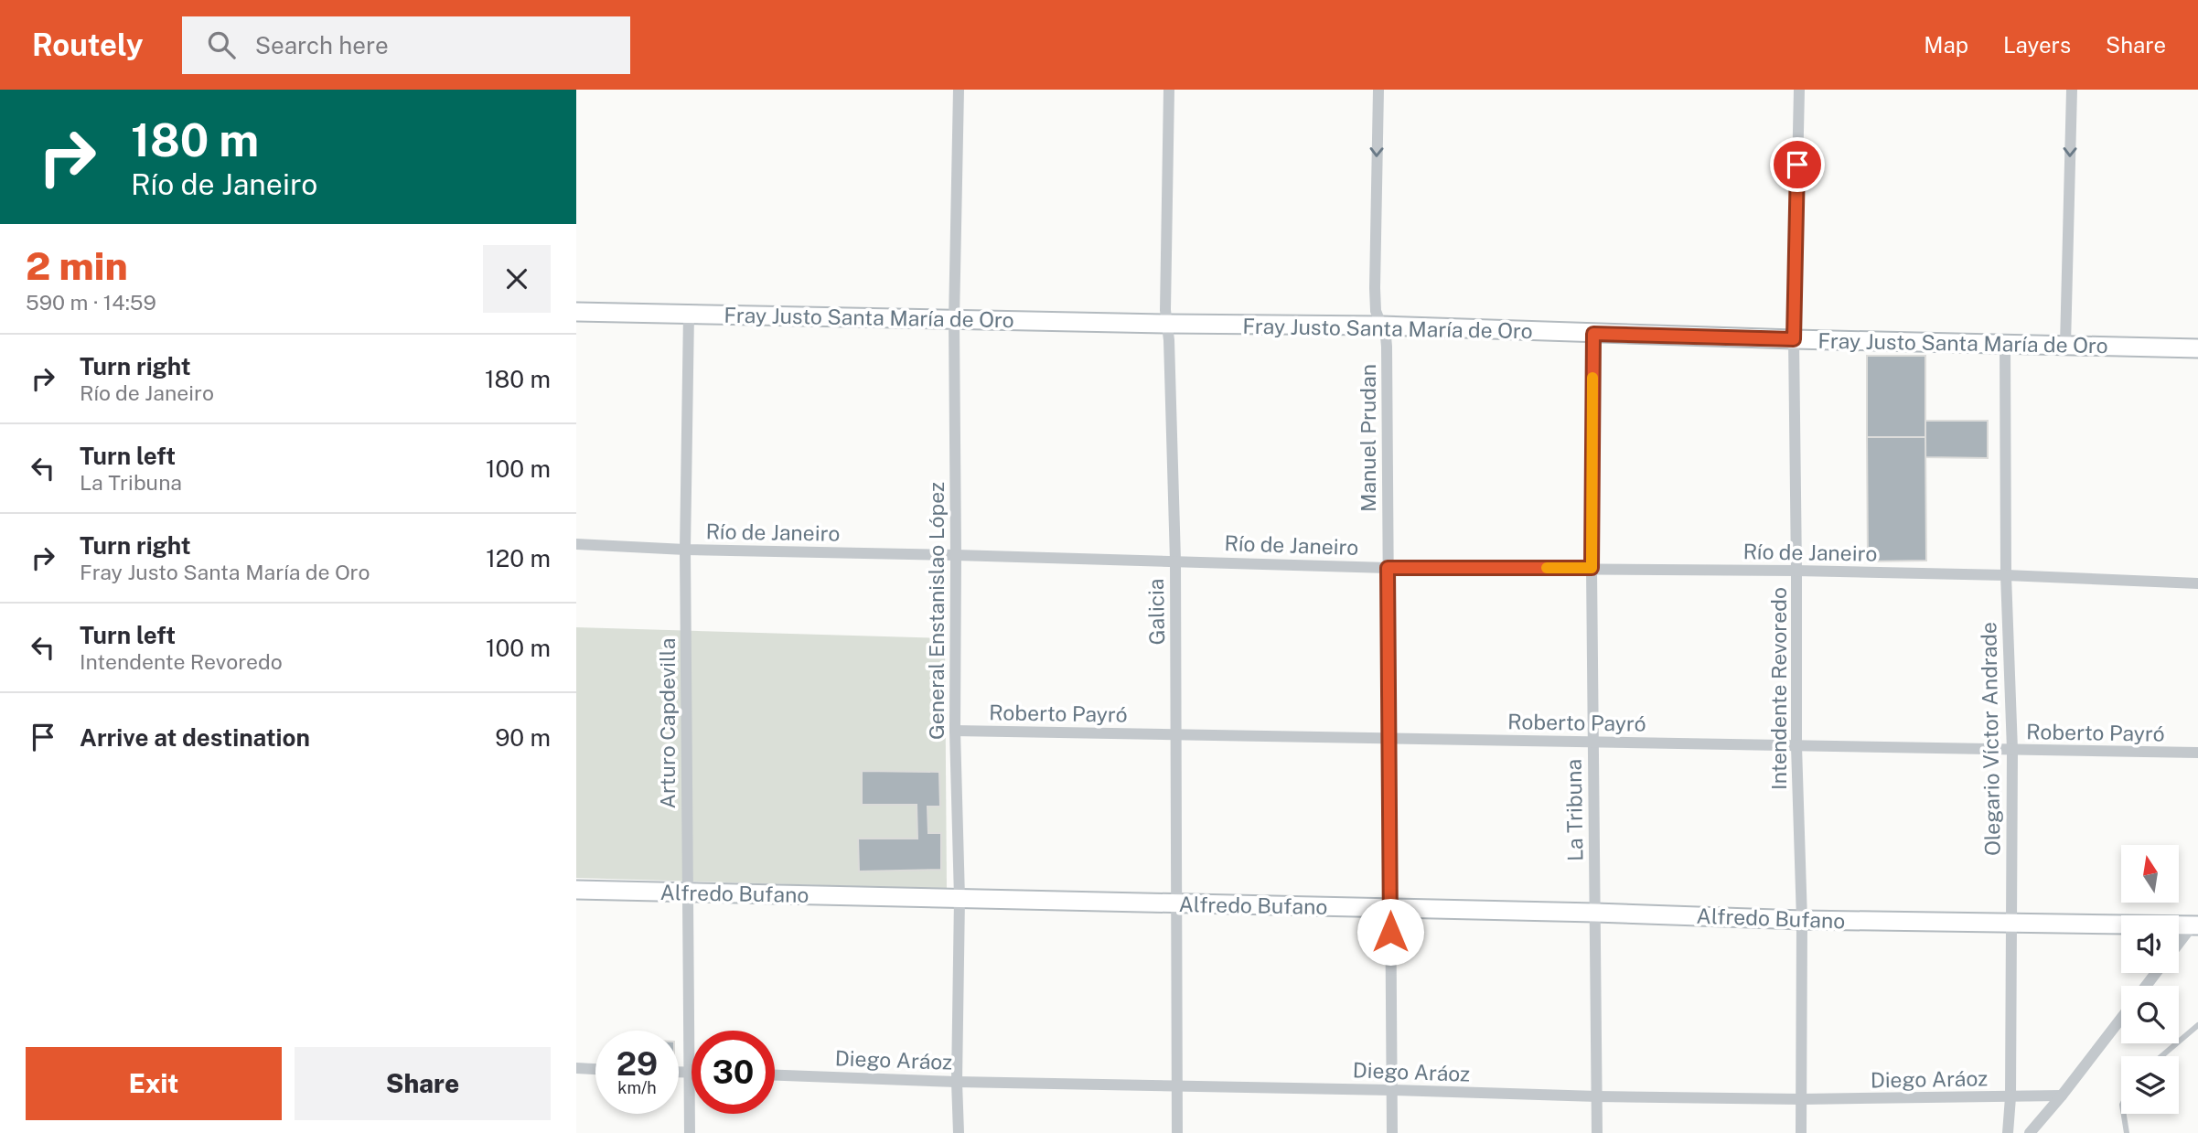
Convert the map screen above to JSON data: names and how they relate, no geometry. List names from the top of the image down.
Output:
{
  "streets": {
    "street": [
      "Fray Justo Santa María de Oro",
      "Manuel Prudan",
      "Río de Janeiro",
      "General Enstanislao López",
      "Galicia",
      "Intendente Revoredo",
      "Roberto Payró",
      "Arturo Capdevilla",
      "Olegario Víctor Andrade",
      "La Tribuna",
      "Alfredo Bufano",
      "Diego Aráoz"
    ]
  },
  "crossings": [
    ["Fray Justo Santa María de Oro", "Manuel Prudan"],
    ["Fray Justo Santa María de Oro", "General Enstanislao López"],
    ["Fray Justo Santa María de Oro", "Galicia"],
    ["Fray Justo Santa María de Oro", "Intendente Revoredo"],
    ["Fray Justo Santa María de Oro", "Arturo Capdevilla"],
    ["Fray Justo Santa María de Oro", "Olegario Víctor Andrade"],
    ["Fray Justo Santa María de Oro", "La Tribuna"],
    ["Manuel Prudan", "Río de Janeiro"],
    ["Manuel Prudan", "Roberto Payró"],
    ["Manuel Prudan", "Alfredo Bufano"],
    ["Manuel Prudan", "Diego Aráoz"],
    ["Río de Janeiro", "General Enstanislao López"],
    ["Río de Janeiro", "Galicia"],
    ["Río de Janeiro", "Intendente Revoredo"],
    ["Río de Janeiro", "Arturo Capdevilla"],
    ["Río de Janeiro", "Olegario Víctor Andrade"],
    ["Río de Janeiro", "La Tribuna"],
    ["General Enstanislao López", "Roberto Payró"],
    ["General Enstanislao López", "Alfredo Bufano"],
    ["General Enstanislao López", "Diego Aráoz"],
    ["Galicia", "Roberto Payró"],
    ["Galicia", "Alfredo Bufano"],
    ["Galicia", "Diego Aráoz"],
    ["Intendente Revoredo", "Roberto Payró"],
    ["Intendente Revoredo", "Alfredo Bufano"],
    ["Intendente Revoredo", "Diego Aráoz"],
    ["Roberto Payró", "Olegario Víctor Andrade"],
    ["Roberto Payró", "La Tribuna"],
    ["Arturo Capdevilla", "Alfredo Bufano"],
    ["Olegario Víctor Andrade", "Alfredo Bufano"],
    ["Olegario Víctor Andrade", "Diego Aráoz"],
    ["La Tribuna", "Alfredo Bufano"],
    ["La Tribuna", "Diego Aráoz"]
  ],
  "north": "top",
  "page": {
    "header": "Routely",
    "search": "Search here",
    "nav": ["Map", "Layers", "Share"],
    "turn": ["180 m", "Río de Janeiro"],
    "heading": ["2 min", "590 m · 14:59"],
    "list": [
      {
        "name": "Turn right",
        "note": "Río de Janeiro",
        "value": "180 m"
      },
      {
        "name": "Turn left",
        "note": "La Tribuna",
        "value": "100 m"
      },
      {
        "name": "Turn right",
        "note": "Fray Justo Santa María de Oro",
        "value": "120 m"
      },
      {
        "name": "Turn left",
        "note": "Intendente Revoredo",
        "value": "100 m"
      },
      {
        "name": "Arrive at destination",
        "value": "90 m"
      }
    ],
    "speed": "29 km/h",
    "limit": "30",
    "buttons": ["Exit", "Share"]
  }
}
